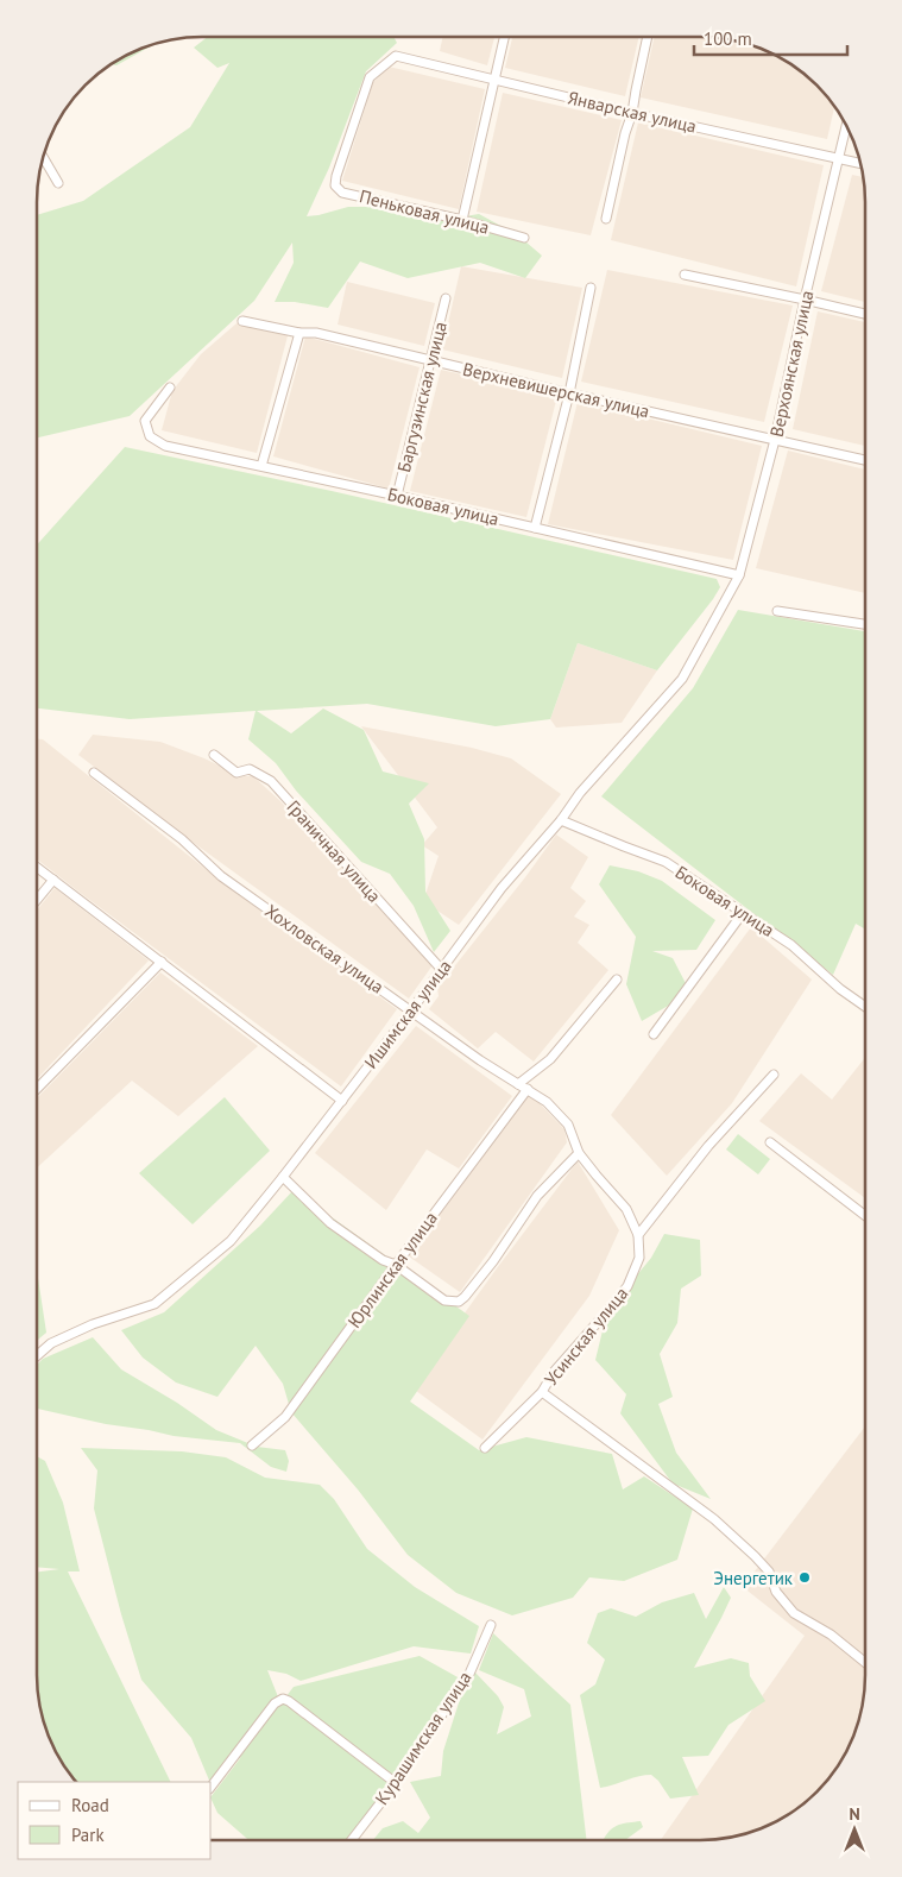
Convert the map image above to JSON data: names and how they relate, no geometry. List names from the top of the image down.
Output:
{
  "streets": {
    "street": [
      "Январская улица",
      "Пеньковая улица",
      "Верхоянская улица",
      "Верхневишерская улица",
      "Баргузинская улица",
      "Боковая улица",
      "Граничная улица",
      "Хохловская улица",
      "Ишимская улица",
      "Юрлинская улица",
      "Усинская улица",
      "Курашимская улица"
    ]
  },
  "crossings": [
    ["Январская улица", "Пеньковая улица"],
    ["Январская улица", "Верхоянская улица"],
    ["Верхоянская улица", "Верхневишерская улица"],
    ["Верхоянская улица", "Боковая улица"],
    ["Верхоянская улица", "Ишимская улица"],
    ["Верхневишерская улица", "Баргузинская улица"],
    ["Баргузинская улица", "Боковая улица"],
    ["Боковая улица", "Ишимская улица"],
    ["Граничная улица", "Ишимская улица"],
    ["Хохловская улица", "Ишимская улица"],
    ["Хохловская улица", "Юрлинская улица"],
    ["Хохловская улица", "Усинская улица"]
  ],
  "places": ["Энергетик"],
  "legend": ["Road", "Park"],
  "scale_bar": "100 m",
  "north": "top"
}
